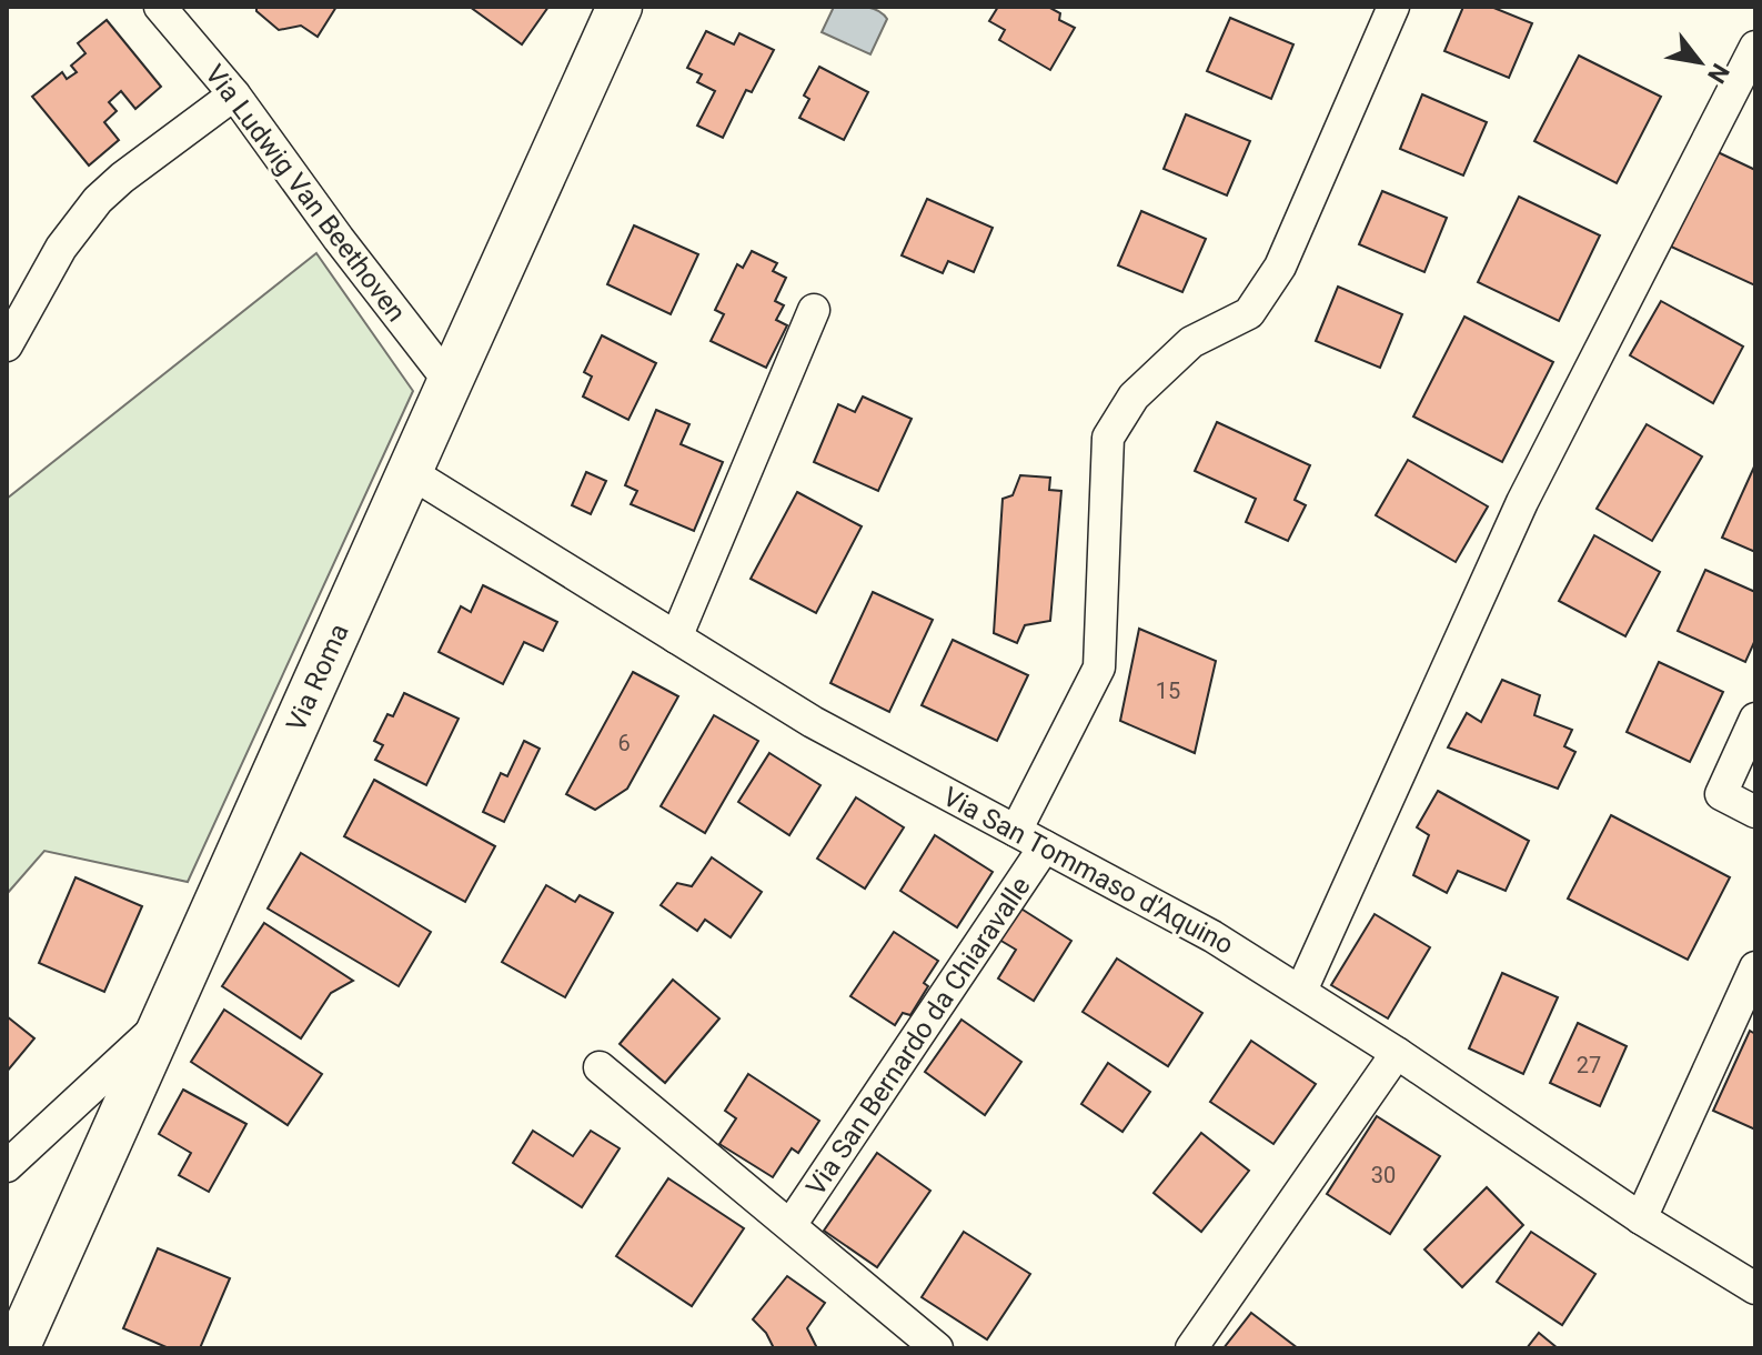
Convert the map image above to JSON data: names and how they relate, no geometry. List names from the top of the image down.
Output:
{
  "streets": {
    "street": [
      "Via Ludwig Van Beethoven",
      "Via Roma",
      "Via San Tommaso d'Aquino",
      "Via San Bernardo da Chiaravalle"
    ]
  },
  "crossings": [
    ["Via Ludwig Van Beethoven", "Via Roma"],
    ["Via Roma", "Via San Tommaso d'Aquino"],
    ["Via San Tommaso d'Aquino", "Via San Bernardo da Chiaravalle"]
  ],
  "house_numbers": [
    "15",
    "6",
    "27",
    "30"
  ],
  "north": "bottom right"
}
